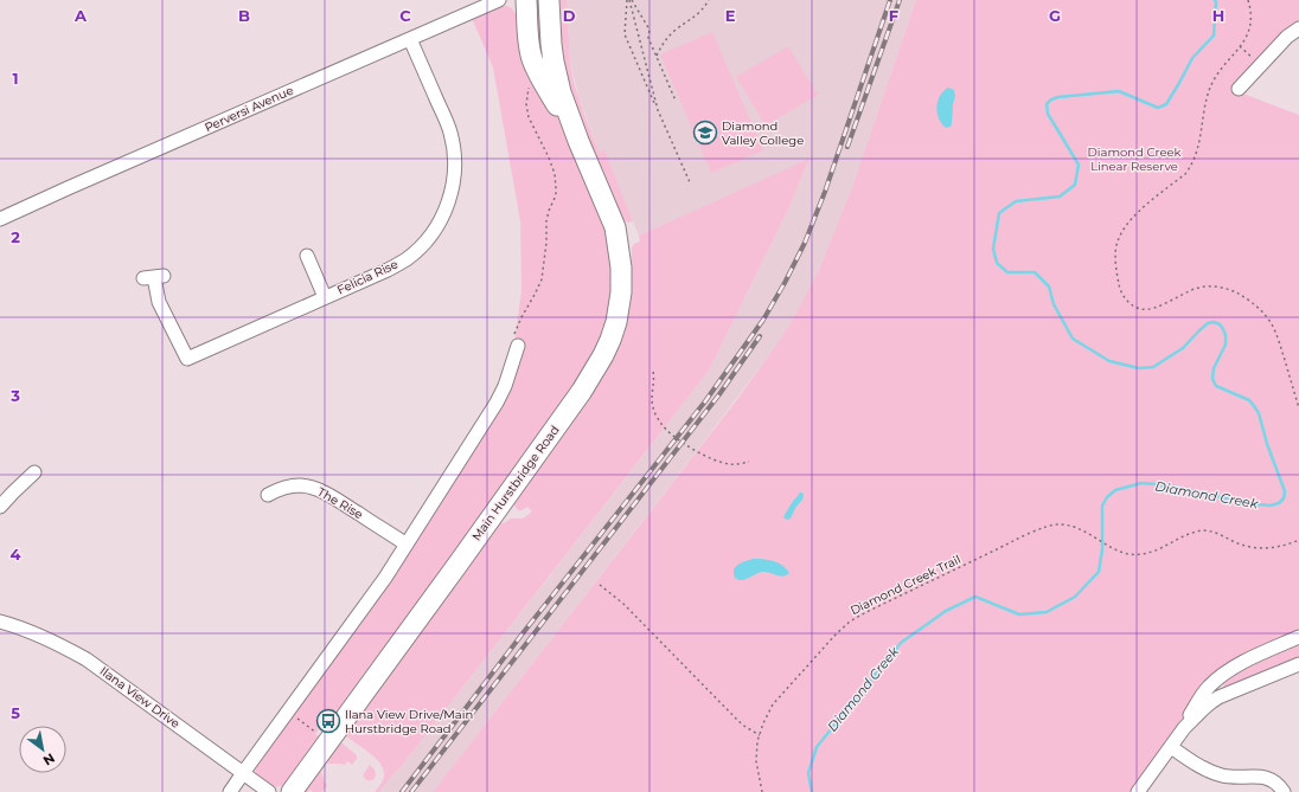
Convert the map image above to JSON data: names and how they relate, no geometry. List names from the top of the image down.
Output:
{
  "streets": {
    "main road": ["Main Hurstbridge Road"],
    "street": [
      "Perversi Avenue",
      "Felicia Rise",
      "The Rise",
      "Ilana View Drive"
    ],
    "path": ["Diamond Creek Trail"]
  },
  "crossings": [
    ["Perversi Avenue", "Felicia Rise"]
  ],
  "water": ["Diamond Creek"],
  "parks": ["Diamond Creek Linear Reserve"],
  "places": {
    "school or university": ["Diamond Valley College"],
    "bus stop": ["Ilana View Drive/Main Hurstbridge Road"]
  },
  "north": "bottom right",
  "grid": {
    "columns": [
      "A",
      "B",
      "C",
      "D",
      "E",
      "F",
      "G",
      "H"
    ],
    "rows": [
      "1",
      "2",
      "3",
      "4",
      "5"
    ]
  }
}
